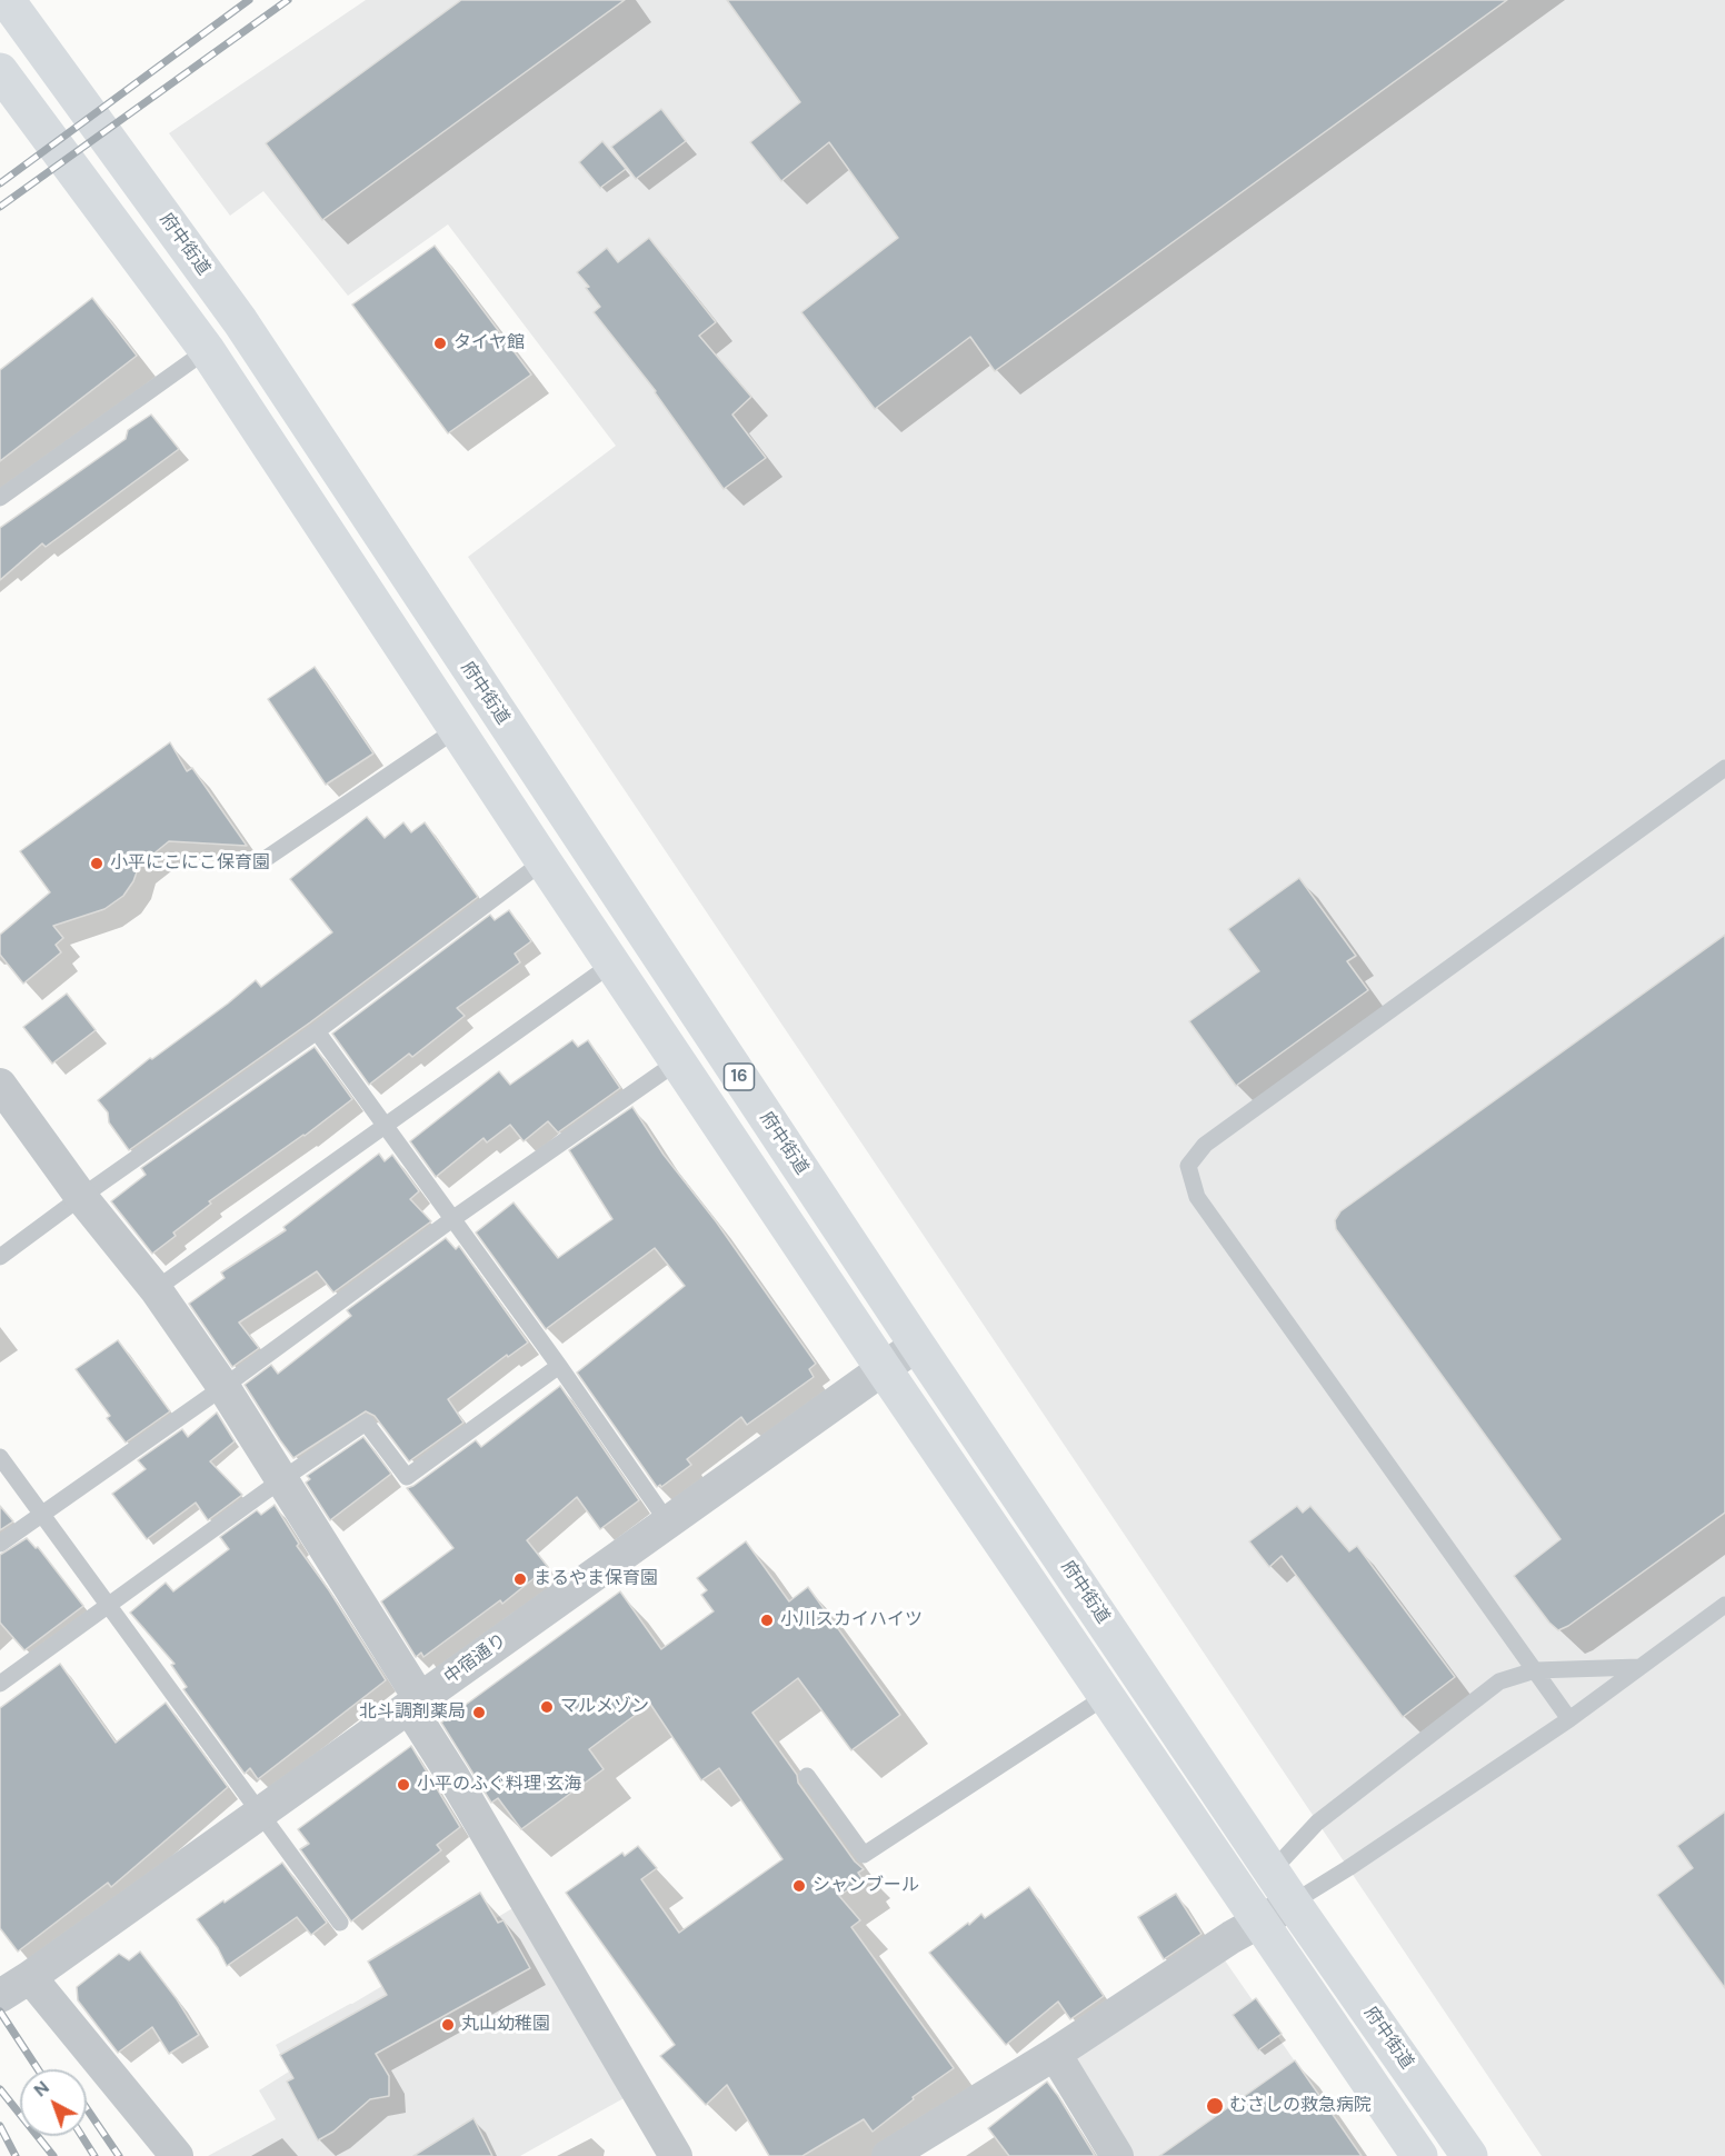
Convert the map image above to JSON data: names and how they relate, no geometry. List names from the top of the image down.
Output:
{
  "streets": {
    "main road": ["府中街道", "16"],
    "street": ["中宿通り"]
  },
  "crossings": [
    ["府中街道", "中宿通り"],
    ["16", "中宿通り"]
  ],
  "places": [
    "タイヤ館",
    "小平にこにこ保育園",
    "まるやま保育園",
    "小川スカイハイツ",
    "マルメゾン",
    "北斗調剤薬局",
    "小平のふぐ料理 玄海",
    "シャンブール",
    "丸山幼稚園",
    "むさしの救急病院"
  ],
  "north": "top left"
}
